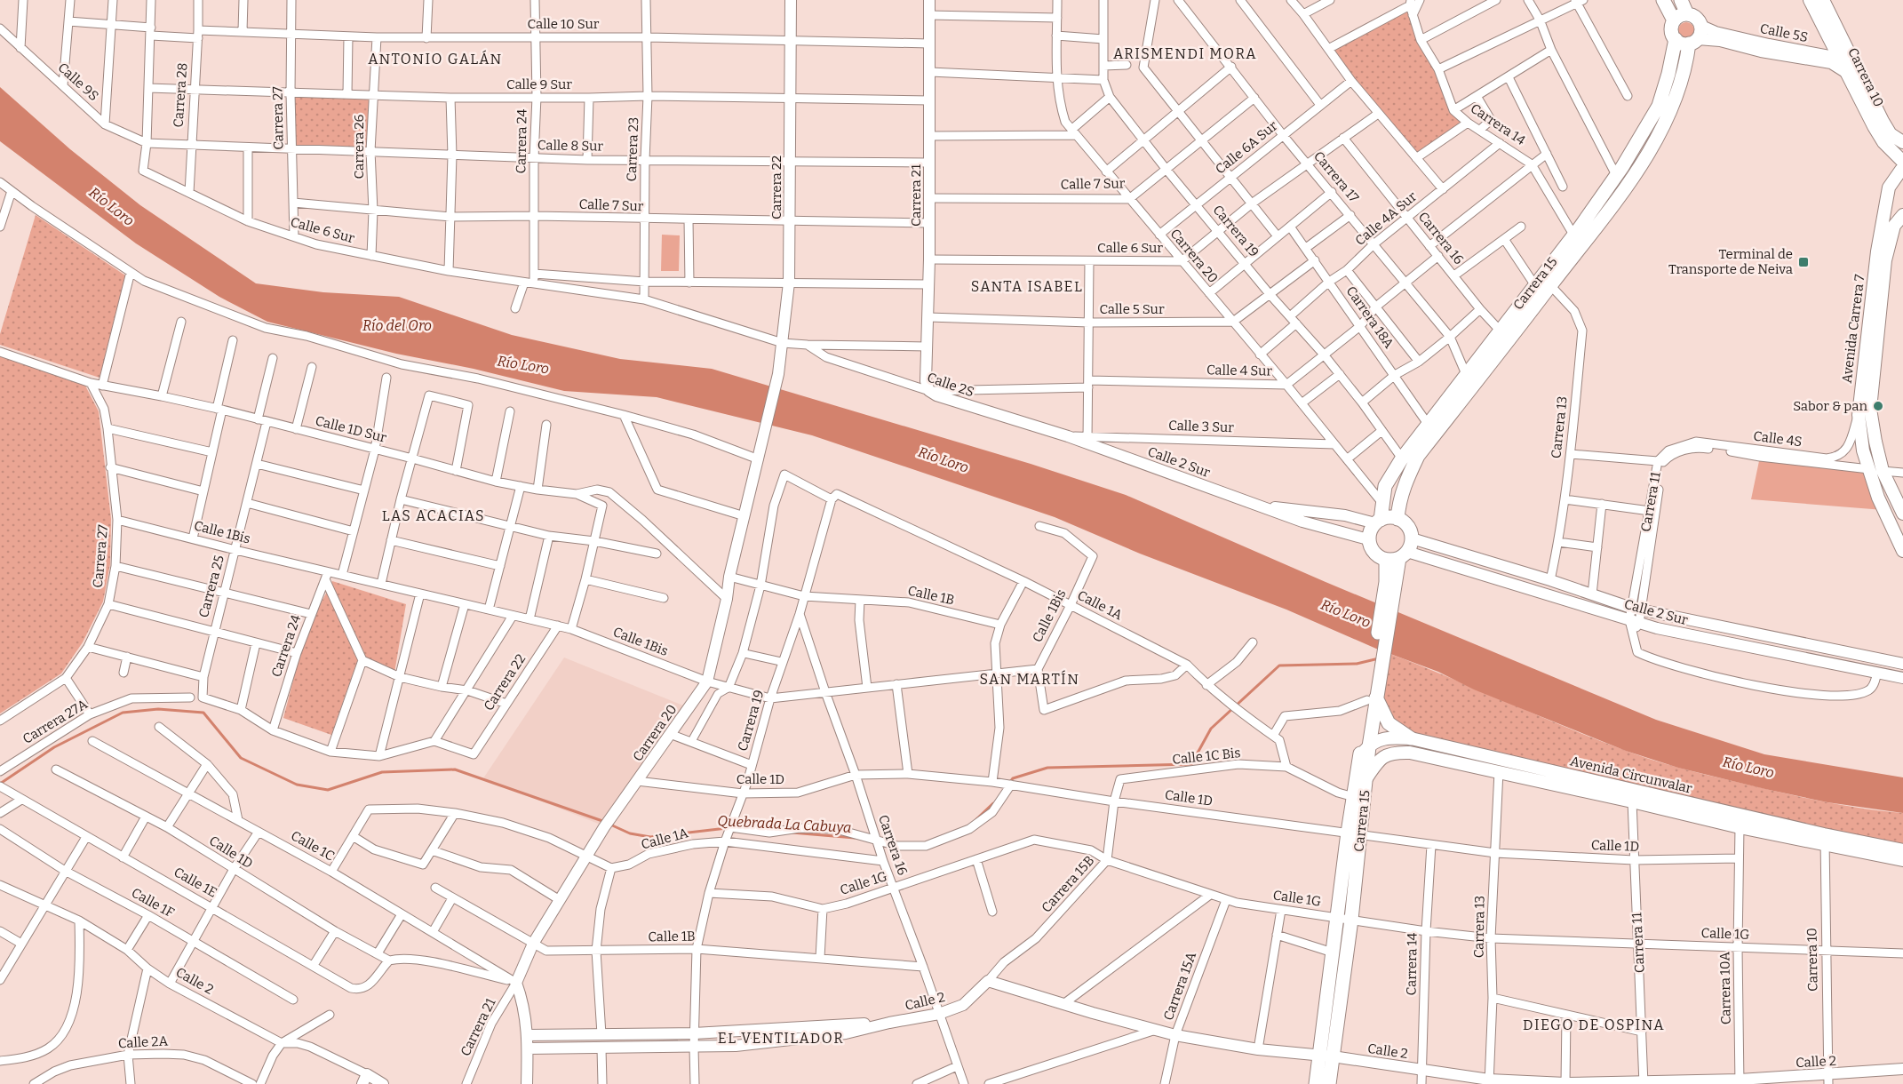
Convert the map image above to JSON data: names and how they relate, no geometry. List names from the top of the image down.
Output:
{
  "streets": {
    "main road": [
      "Carrera 10",
      "Carrera 15",
      "Avenida Carrera 7",
      "Avenida Circunvalar"
    ],
    "street": [
      "Calle 10 Sur",
      "Calle 5S",
      "Calle 9S",
      "Calle 9 Sur",
      "Carrera 28",
      "Carrera 27",
      "Carrera 14",
      "Carrera 24",
      "Calle 8 Sur",
      "Carrera 26",
      "Calle 6A Sur",
      "Carrera 23",
      "Carrera 17",
      "Calle 7 Sur",
      "Carrera 22",
      "Carrera 21",
      "Calle 4A Sur",
      "Calle 6 Sur",
      "Carrera 19",
      "Carrera 16",
      "Carrera 20",
      "Calle 5 Sur",
      "Carrera 18A",
      "Calle 4 Sur",
      "Calle 2S",
      "Calle 3 Sur",
      "Carrera 13",
      "Calle 1D Sur",
      "Calle 4S",
      "Calle 2 Sur",
      "Carrera 11",
      "Calle 1Bis",
      "Carrera 25",
      "Calle 1B",
      "Calle 1A",
      "Carrera 27A",
      "Calle 1C Bis",
      "Calle 1D",
      "Calle 1C",
      "Calle 1E",
      "Calle 1G",
      "Carrera 15B",
      "Calle 1F",
      "Calle 2",
      "Carrera 15A",
      "Carrera 10A",
      "Calle 2A"
    ]
  },
  "crossings": [
    ["Calle 10 Sur", "Carrera 28"],
    ["Calle 10 Sur", "Carrera 27"],
    ["Calle 10 Sur", "Carrera 24"],
    ["Calle 10 Sur", "Carrera 26"],
    ["Calle 10 Sur", "Carrera 23"],
    ["Calle 10 Sur", "Carrera 22"],
    ["Calle 10 Sur", "Carrera 21"],
    ["Calle 5S", "Carrera 10"],
    ["Calle 5S", "Carrera 15"],
    ["Carrera 10", "Avenida Carrera 7"],
    ["Carrera 10", "Avenida Circunvalar"],
    ["Carrera 10", "Calle 1G"],
    ["Carrera 10", "Calle 2"],
    ["Calle 9S", "Calle 8 Sur"],
    ["Calle 9S", "Calle 6 Sur"],
    ["Calle 9 Sur", "Carrera 28"],
    ["Calle 9 Sur", "Carrera 27"],
    ["Calle 9 Sur", "Carrera 24"],
    ["Calle 9 Sur", "Carrera 26"],
    ["Calle 9 Sur", "Carrera 23"],
    ["Calle 9 Sur", "Carrera 22"],
    ["Calle 9 Sur", "Carrera 21"],
    ["Carrera 28", "Calle 8 Sur"],
    ["Carrera 28", "Calle 6 Sur"],
    ["Carrera 27", "Calle 8 Sur"],
    ["Carrera 27", "Calle 7 Sur"],
    ["Carrera 27", "Calle 6 Sur"],
    ["Carrera 27", "Calle 1D Sur"],
    ["Carrera 27", "Calle 1Bis"],
    ["Carrera 14", "Calle 4A Sur"],
    ["Carrera 14", "Carrera 15"],
    ["Carrera 14", "Calle 1D"],
    ["Carrera 14", "Calle 1G"],
    ["Carrera 14", "Calle 2"],
    ["Carrera 24", "Calle 8 Sur"],
    ["Carrera 24", "Calle 7 Sur"],
    ["Carrera 24", "Calle 6 Sur"],
    ["Carrera 24", "Calle 1Bis"],
    ["Calle 8 Sur", "Carrera 26"],
    ["Calle 8 Sur", "Carrera 23"],
    ["Calle 8 Sur", "Carrera 22"],
    ["Calle 8 Sur", "Carrera 21"],
    ["Calle 8 Sur", "Calle 6 Sur"],
    ["Carrera 26", "Calle 7 Sur"],
    ["Carrera 26", "Calle 6 Sur"],
    ["Calle 6A Sur", "Carrera 17"],
    ["Calle 6A Sur", "Carrera 19"],
    ["Calle 6A Sur", "Carrera 20"],
    ["Carrera 23", "Calle 7 Sur"],
    ["Carrera 23", "Calle 6 Sur"],
    ["Carrera 17", "Calle 7 Sur"],
    ["Carrera 17", "Calle 4A Sur"],
    ["Carrera 17", "Calle 6 Sur"],
    ["Carrera 17", "Carrera 15"],
    ["Carrera 17", "Calle 4 Sur"],
    ["Calle 7 Sur", "Carrera 22"],
    ["Calle 7 Sur", "Carrera 21"],
    ["Calle 7 Sur", "Carrera 19"],
    ["Calle 7 Sur", "Carrera 20"],
    ["Carrera 22", "Calle 6 Sur"],
    ["Carrera 22", "Carrera 20"],
    ["Carrera 22", "Calle 1Bis"],
    ["Carrera 21", "Calle 6 Sur"],
    ["Carrera 21", "Carrera 20"],
    ["Carrera 21", "Calle 5 Sur"],
    ["Carrera 21", "Calle 4 Sur"],
    ["Carrera 21", "Calle 2S"],
    ["Carrera 21", "Calle 1C"],
    ["Calle 4A Sur", "Carrera 19"],
    ["Calle 4A Sur", "Carrera 16"],
    ["Calle 4A Sur", "Carrera 18A"],
    ["Calle 6 Sur", "Carrera 19"],
    ["Calle 6 Sur", "Carrera 16"],
    ["Calle 6 Sur", "Carrera 20"],
    ["Carrera 19", "Carrera 16"],
    ["Carrera 19", "Carrera 15"],
    ["Carrera 19", "Calle 4 Sur"],
    ["Carrera 19", "Calle 1Bis"],
    ["Carrera 19", "Calle 1B"],
    ["Carrera 19", "Calle 1A"],
    ["Carrera 19", "Calle 1D"],
    ["Carrera 19", "Calle 1G"],
    ["Carrera 19", "Calle 2"],
    ["Carrera 16", "Carrera 15"],
    ["Carrera 16", "Calle 4 Sur"],
    ["Carrera 16", "Calle 1Bis"],
    ["Carrera 16", "Calle 1B"],
    ["Carrera 16", "Calle 1A"],
    ["Carrera 16", "Calle 1D"],
    ["Carrera 16", "Calle 1G"],
    ["Carrera 16", "Calle 2"],
    ["Carrera 20", "Carrera 15"],
    ["Carrera 20", "Calle 5 Sur"],
    ["Carrera 20", "Calle 4 Sur"],
    ["Carrera 20", "Calle 3 Sur"],
    ["Carrera 20", "Calle 1Bis"],
    ["Carrera 20", "Calle 1B"],
    ["Carrera 20", "Calle 1D"],
    ["Carrera 20", "Calle 1C"],
    ["Carrera 15", "Carrera 18A"],
    ["Carrera 15", "Carrera 13"],
    ["Carrera 15", "Calle 2 Sur"],
    ["Carrera 15", "Calle 1C Bis"],
    ["Carrera 15", "Avenida Circunvalar"],
    ["Carrera 15", "Calle 1D"],
    ["Carrera 15", "Calle 1G"],
    ["Carrera 15", "Calle 2"],
    ["Carrera 18A", "Calle 4 Sur"],
    ["Avenida Carrera 7", "Calle 4S"],
    ["Calle 4 Sur", "Calle 2S"],
    ["Calle 2S", "Calle 3 Sur"],
    ["Calle 2S", "Calle 2 Sur"],
    ["Calle 3 Sur", "Calle 2 Sur"],
    ["Carrera 13", "Calle 2 Sur"],
    ["Carrera 13", "Avenida Circunvalar"],
    ["Carrera 13", "Calle 1D"],
    ["Carrera 13", "Calle 1G"],
    ["Carrera 13", "Calle 2"],
    ["Calle 1D Sur", "Carrera 25"],
    ["Calle 4S", "Carrera 11"],
    ["Calle 2 Sur", "Carrera 11"],
    ["Carrera 11", "Avenida Circunvalar"],
    ["Carrera 11", "Calle 1D"],
    ["Carrera 11", "Calle 1G"],
    ["Carrera 11", "Calle 2"],
    ["Calle 1Bis", "Carrera 25"],
    ["Calle 1Bis", "Calle 1A"],
    ["Calle 1B", "Calle 1A"],
    ["Calle 1A", "Calle 1C Bis"],
    ["Calle 1C Bis", "Carrera 15B"],
    ["Avenida Circunvalar", "Carrera 10A"],
    ["Calle 1D", "Calle 1E"],
    ["Calle 1D", "Carrera 15B"],
    ["Calle 1D", "Carrera 10A"],
    ["Calle 1G", "Carrera 15B"],
    ["Calle 1G", "Carrera 15A"],
    ["Calle 1G", "Carrera 10A"],
    ["Carrera 15B", "Calle 2"],
    ["Calle 2", "Carrera 15A"],
    ["Calle 2", "Carrera 10A"]
  ],
  "districts": [
    "ARISMENDI MORA",
    "ANTONIO GALÁN",
    "SANTA ISABEL",
    "LAS ACACIAS",
    "SAN MARTÍN",
    "DIEGO DE OSPINA",
    "EL VENTILADOR"
  ],
  "water": ["Río Loro", "Río del Oro", "Quebrada La Cabuya"],
  "places": {
    "transit": ["Terminal de Transporte de Neiva"],
    "other": ["Sabor & pan"]
  }
}
